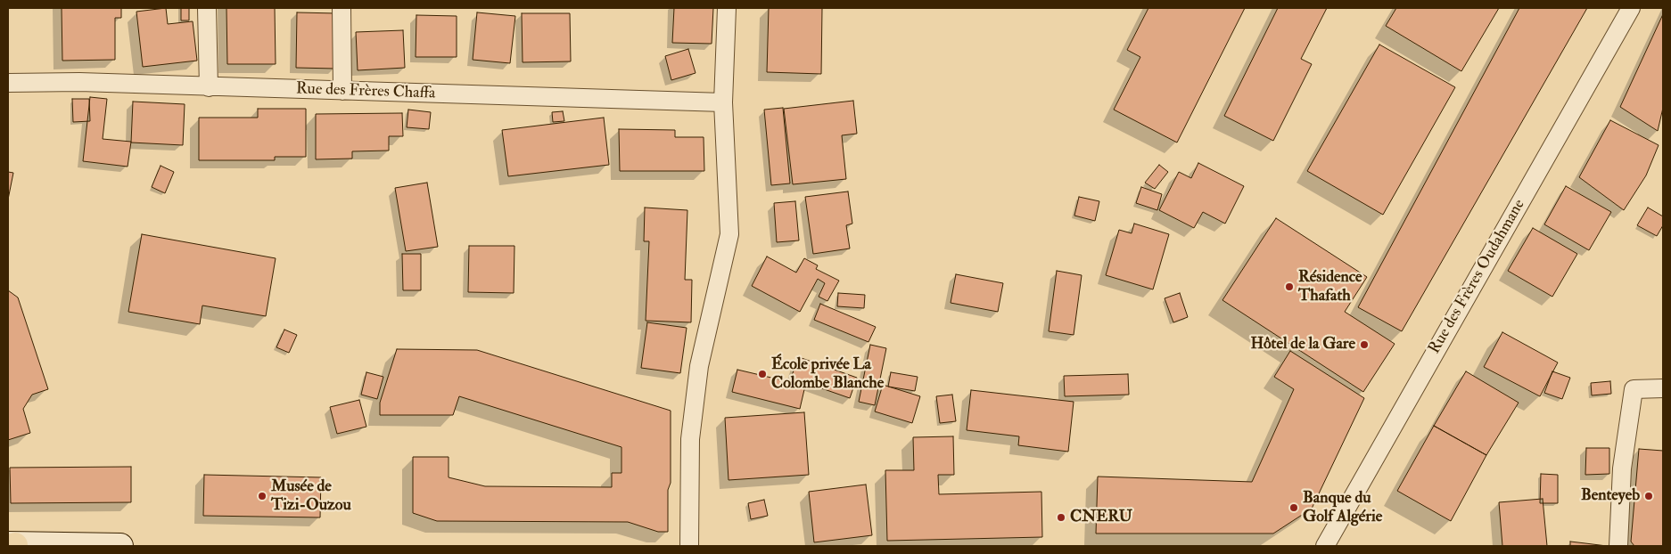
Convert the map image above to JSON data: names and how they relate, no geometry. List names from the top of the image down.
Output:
{
  "streets": {
    "street": ["Rue des Frères Chaffa", "Rue des Frères Oudahmane"]
  },
  "places": [
    "Résidence Thafath",
    "Hôtel de la Gare",
    "École privée La Colombe Blanche",
    "Musée de Tizi-Ouzou",
    "Benteyeb",
    "Banque du Golf Algérie",
    "CNERU"
  ]
}
